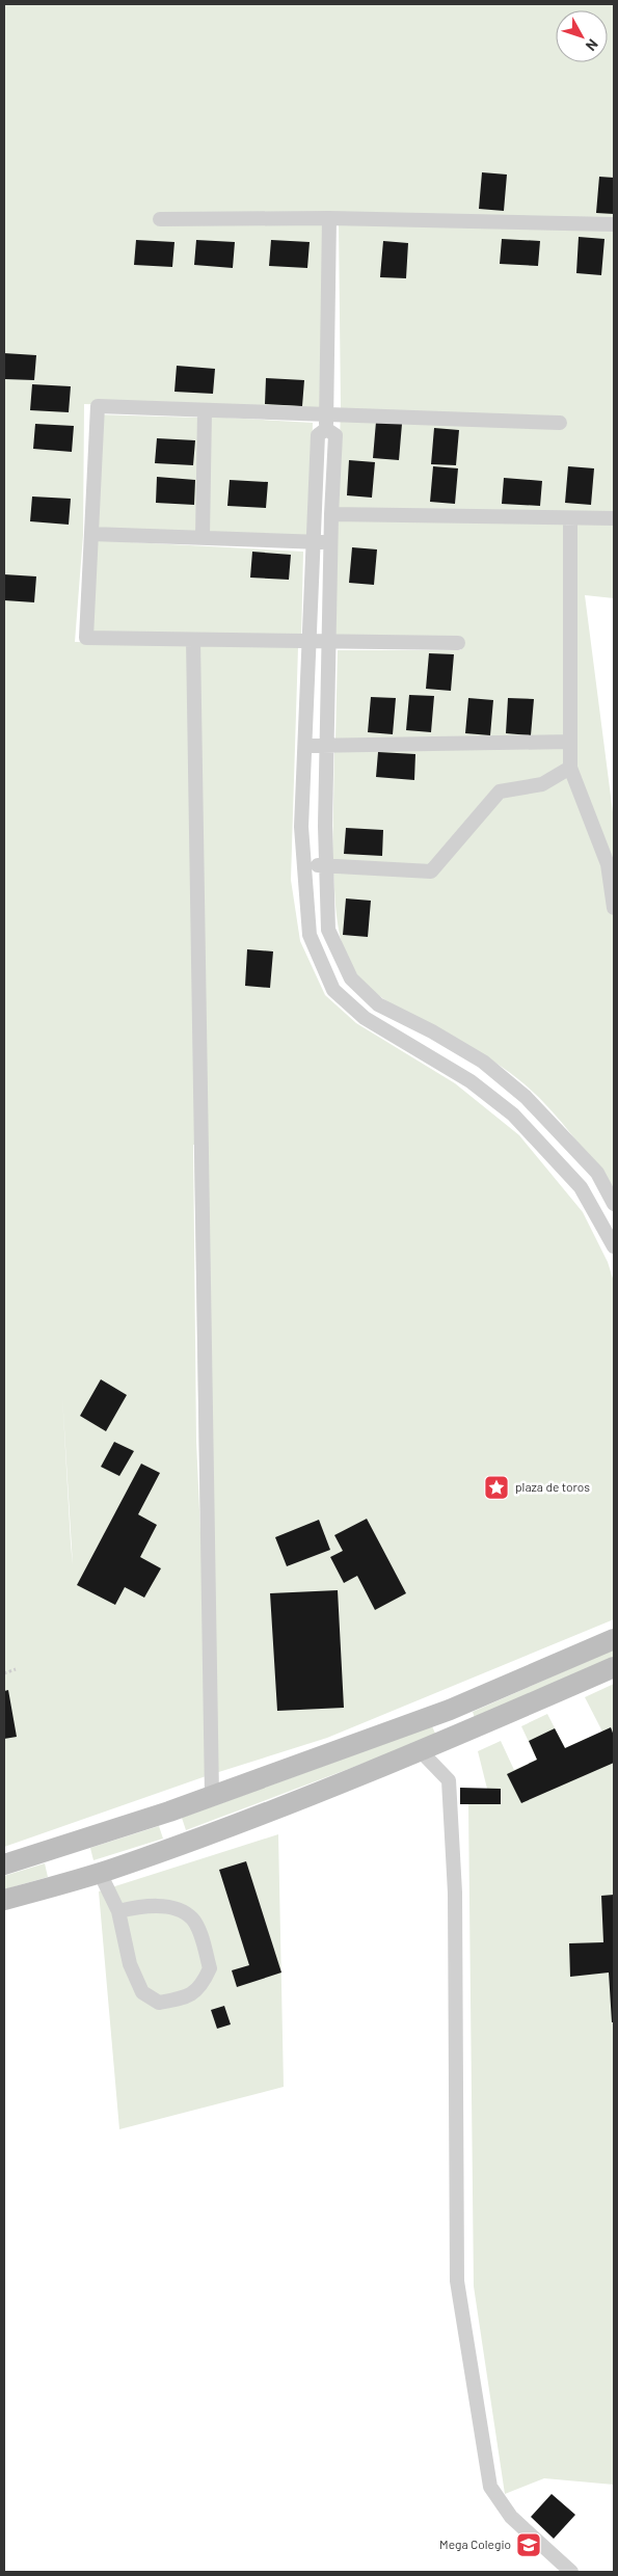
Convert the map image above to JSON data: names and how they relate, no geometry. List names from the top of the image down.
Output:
{
  "places": {
    "place": ["plaza de toros"],
    "school or university": ["Mega Colegio"]
  },
  "north": "bottom right"
}
